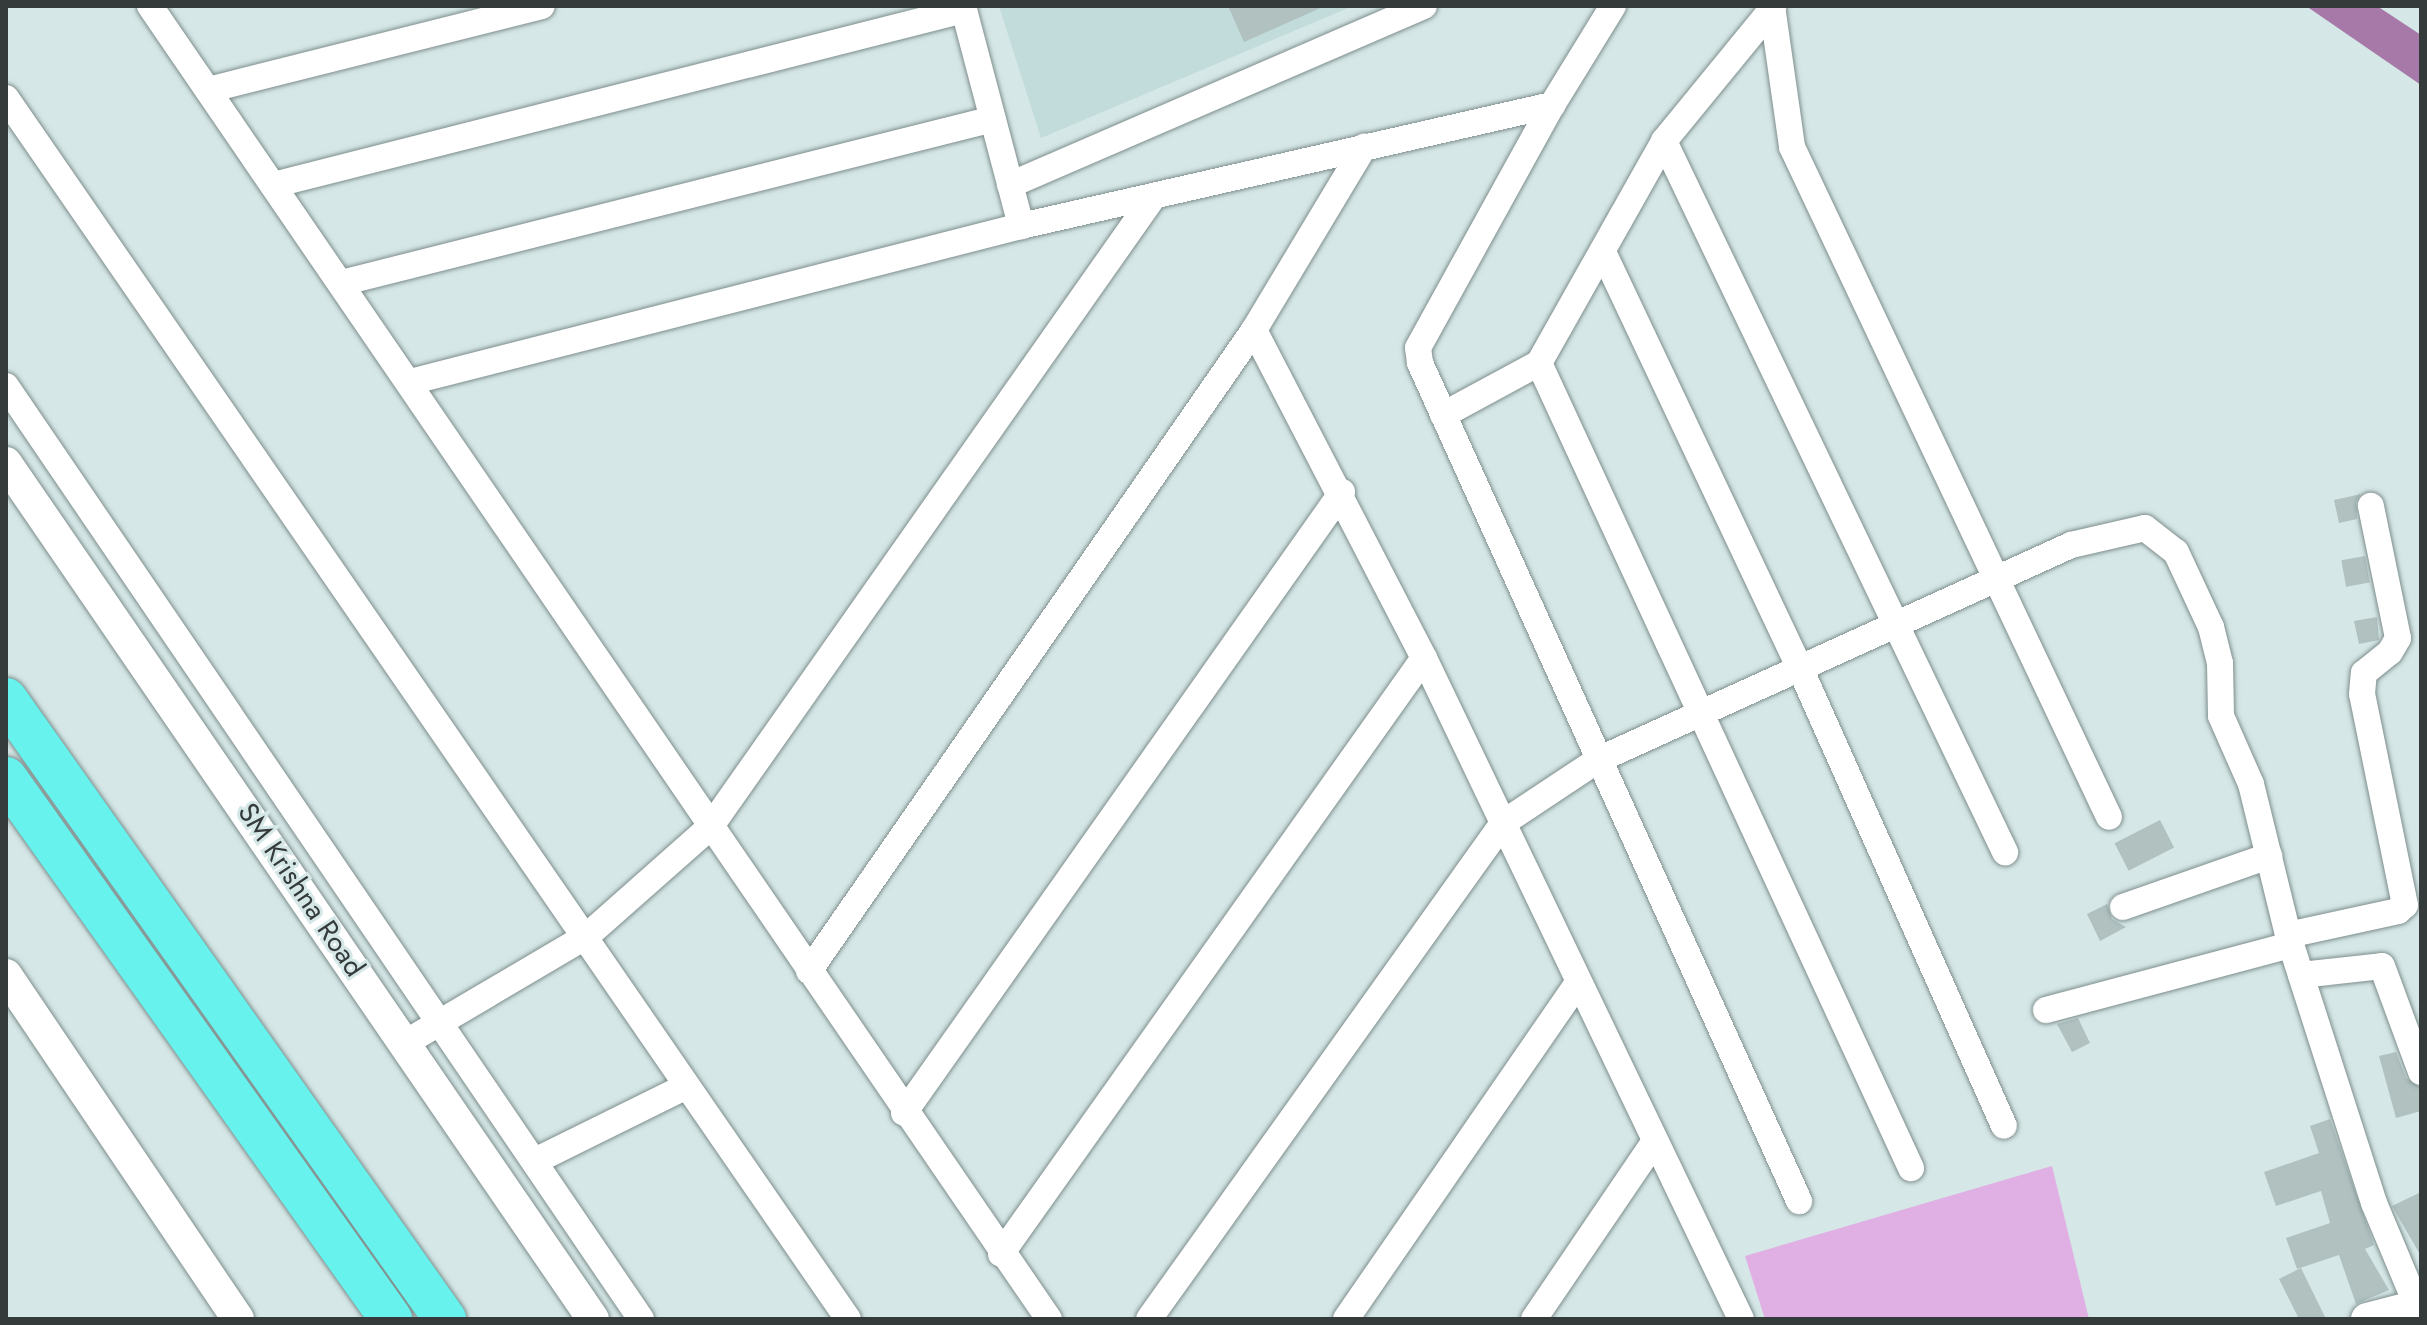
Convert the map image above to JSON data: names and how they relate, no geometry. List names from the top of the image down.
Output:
{
  "streets": {
    "street": ["SM Krishna Road"]
  }
}
